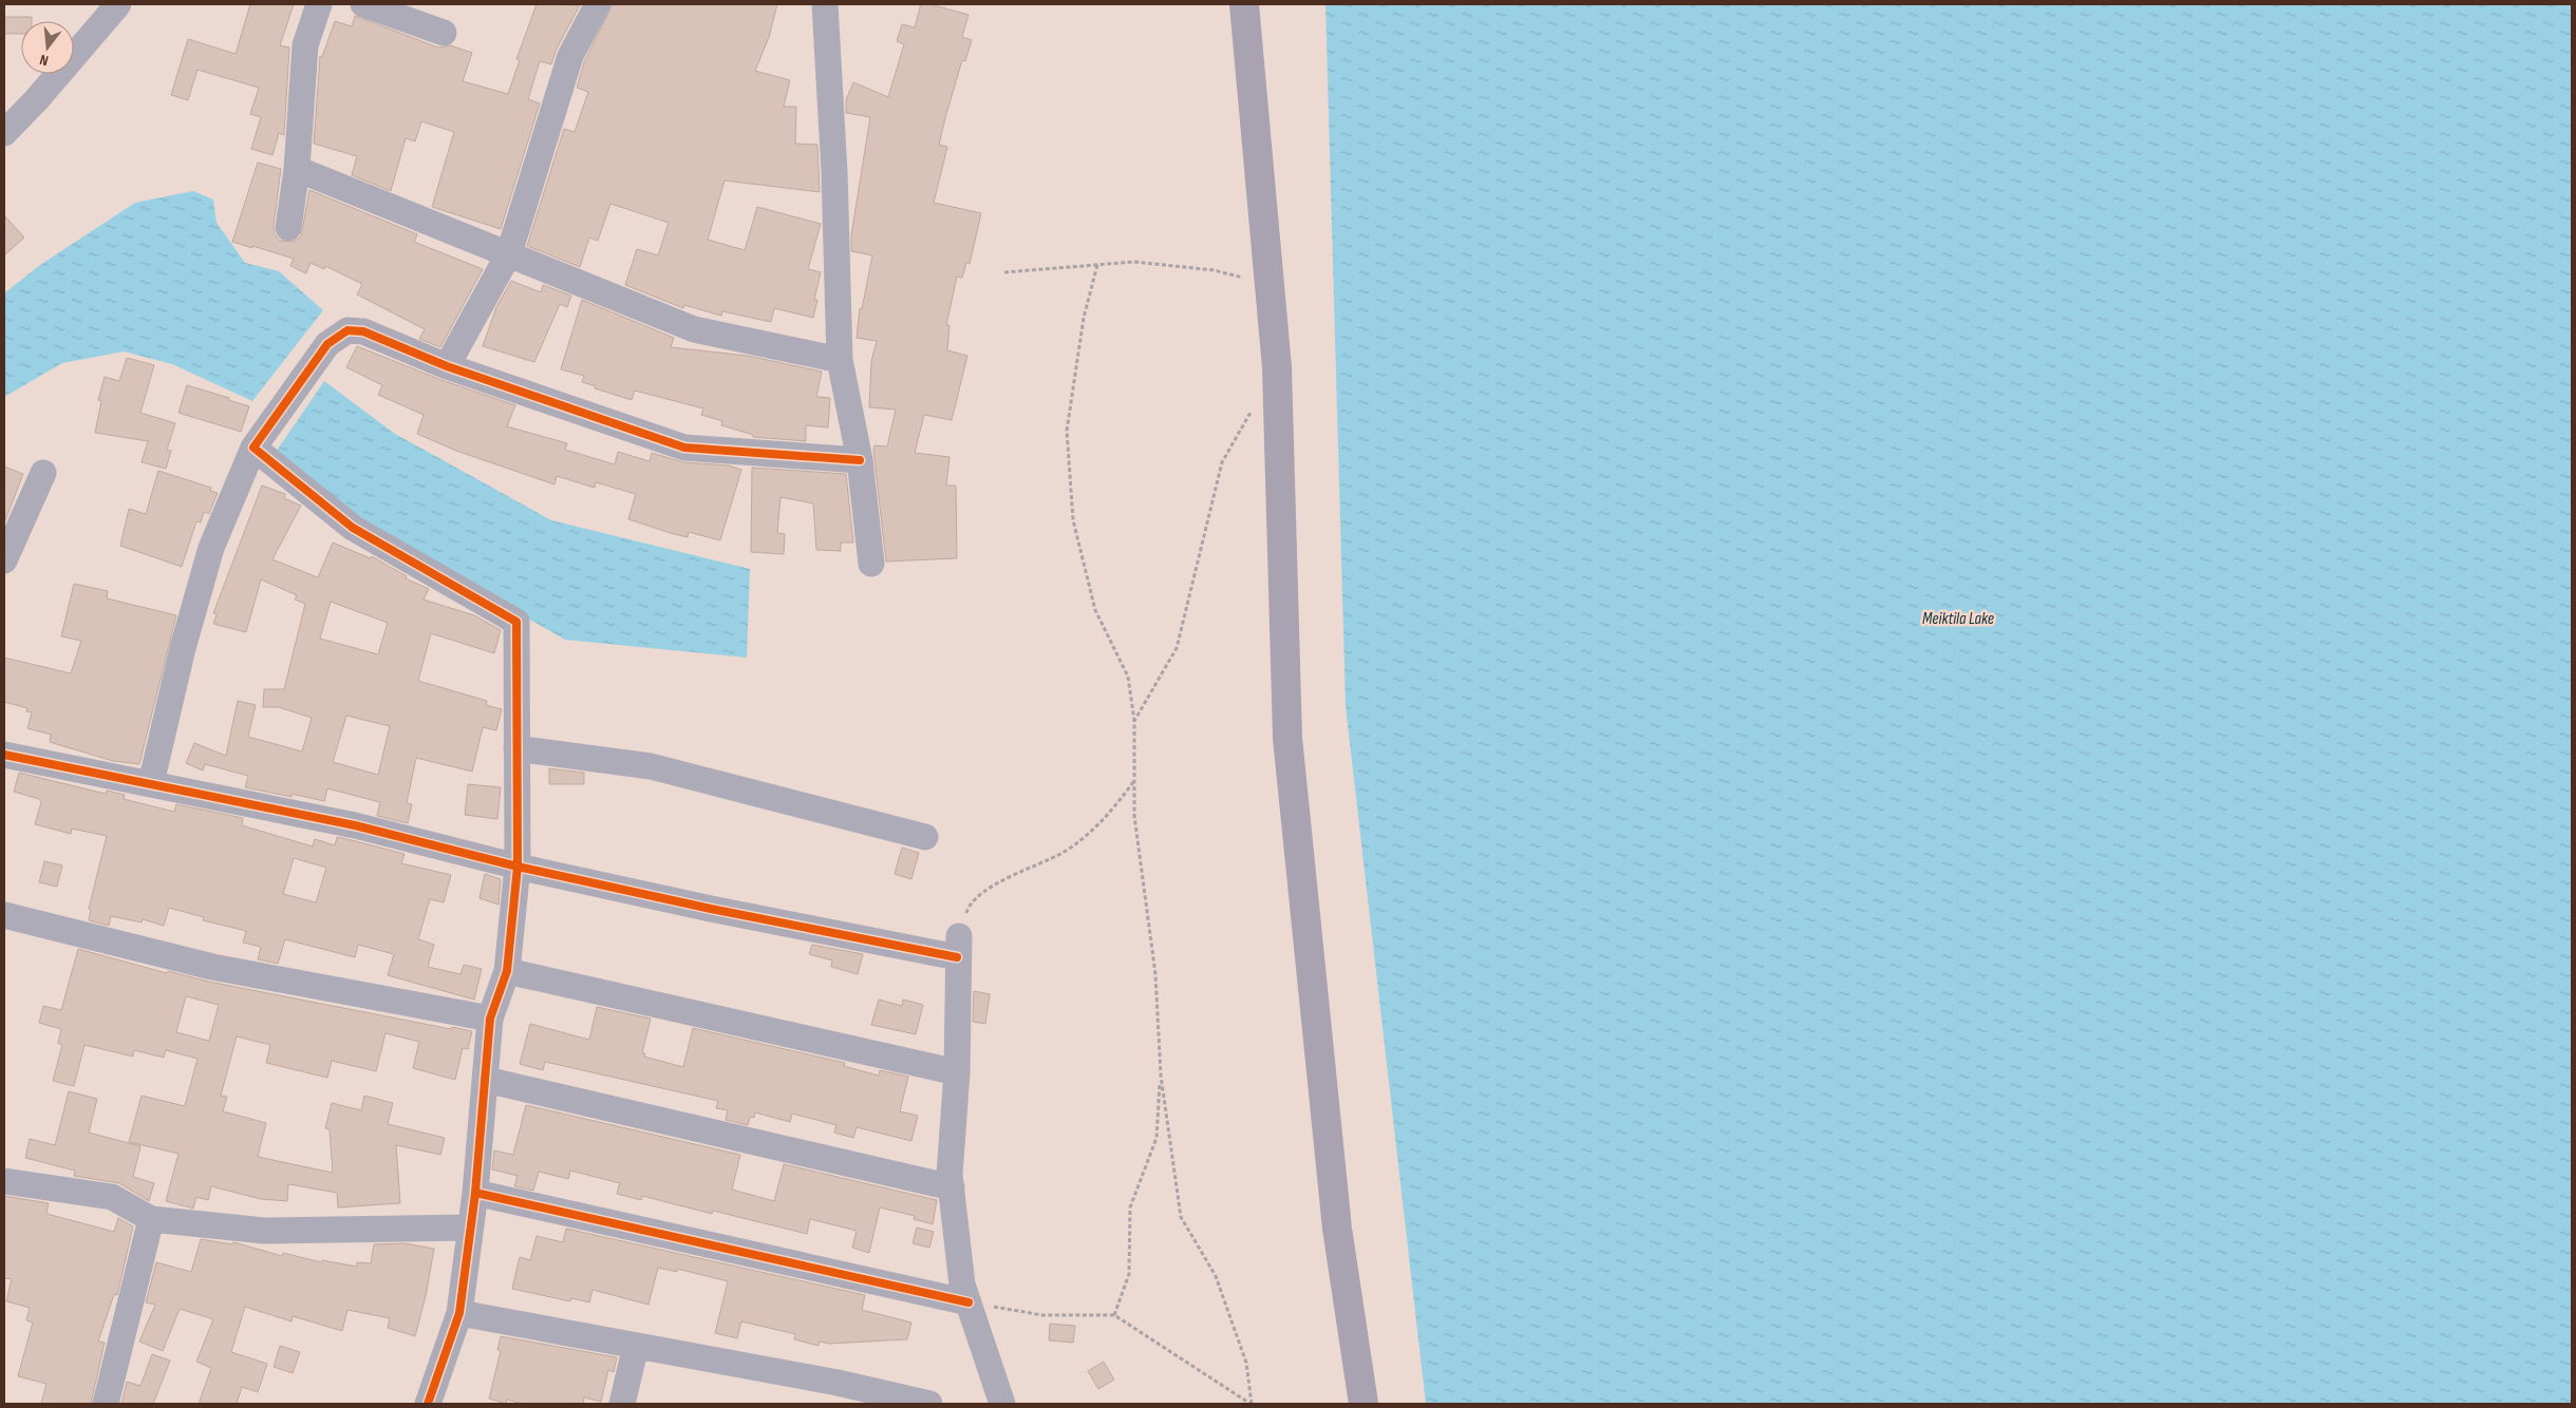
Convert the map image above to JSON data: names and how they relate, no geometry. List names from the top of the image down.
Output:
{
  "water": ["Meiktila Lake"],
  "north": "bottom"
}
